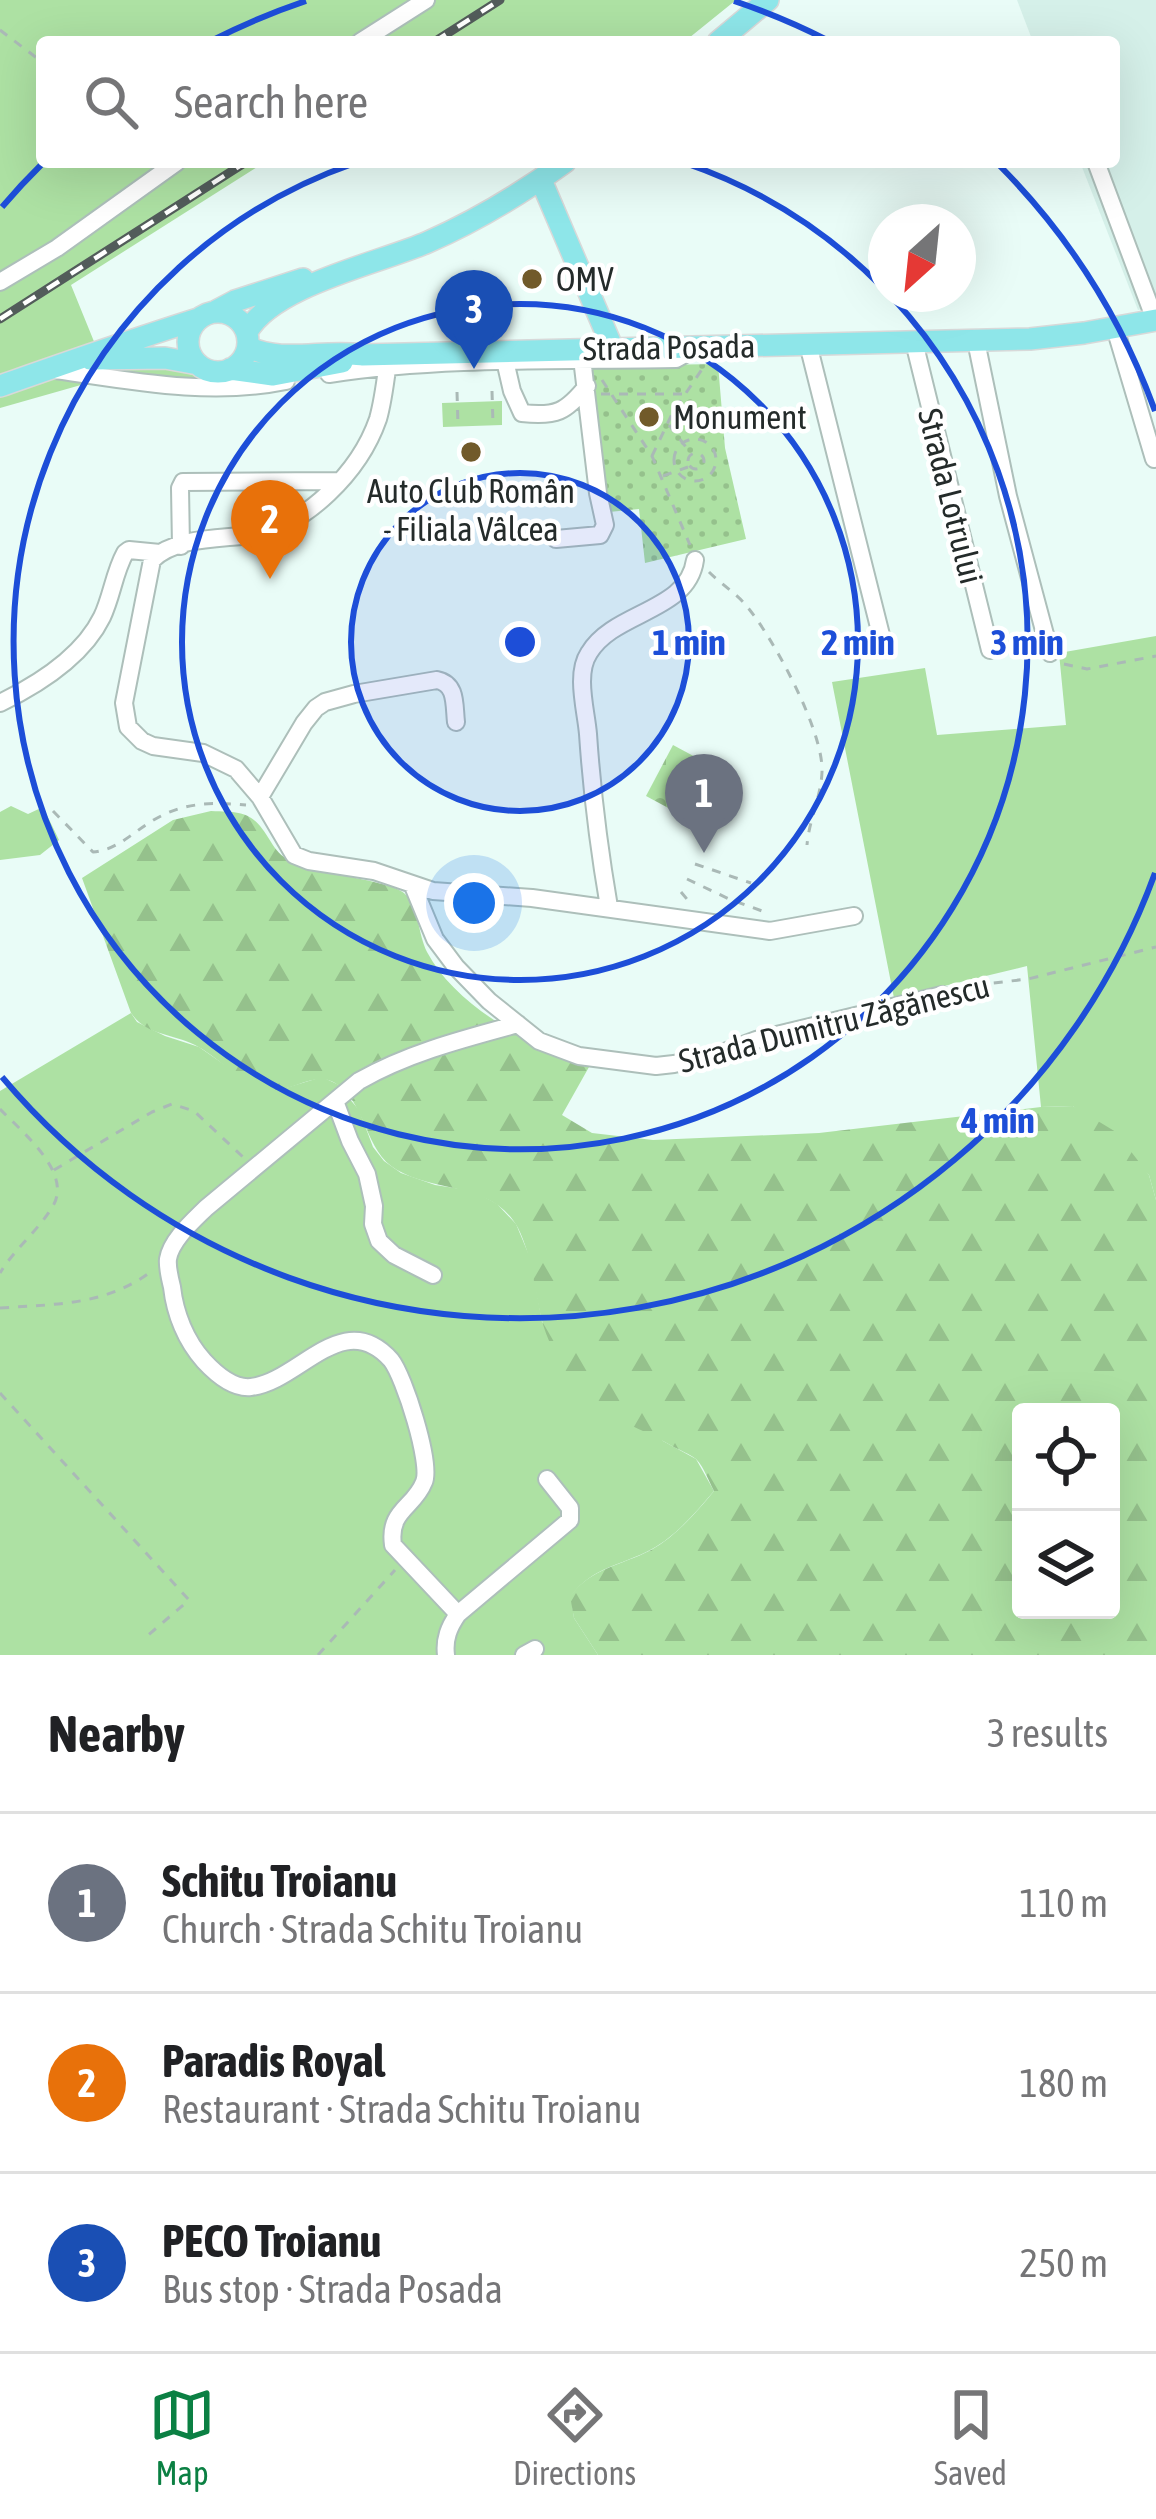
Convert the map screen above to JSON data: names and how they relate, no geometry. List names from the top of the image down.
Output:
{
  "streets": {
    "main road": ["Strada Posada"],
    "street": ["Strada Lotrului", "Strada Dumitru Zăgănescu"]
  },
  "crossings": [
    ["Strada Posada", "Strada Lotrului"]
  ],
  "places": ["OMV", "Monument", "Auto Club Român - Filiala Vâlcea"],
  "north": "bottom left",
  "page": {
    "search": "Search here",
    "pins": ["3", "2", "1"],
    "heading": ["Nearby", "3 results"],
    "list": [
      {
        "mark": "1",
        "name": "Schitu Troianu",
        "note": "Church · Strada Schitu Troianu",
        "value": "110 m"
      },
      {
        "mark": "2",
        "name": "Paradis Royal",
        "note": "Restaurant · Strada Schitu Troianu",
        "value": "180 m"
      },
      {
        "mark": "3",
        "name": "PECO Troianu",
        "note": "Bus stop · Strada Posada",
        "value": "250 m"
      }
    ],
    "nav": ["Map", "Directions", "Saved"]
  },
  "rings": [
    "1 min",
    "2 min",
    "3 min",
    "4 min"
  ]
}
